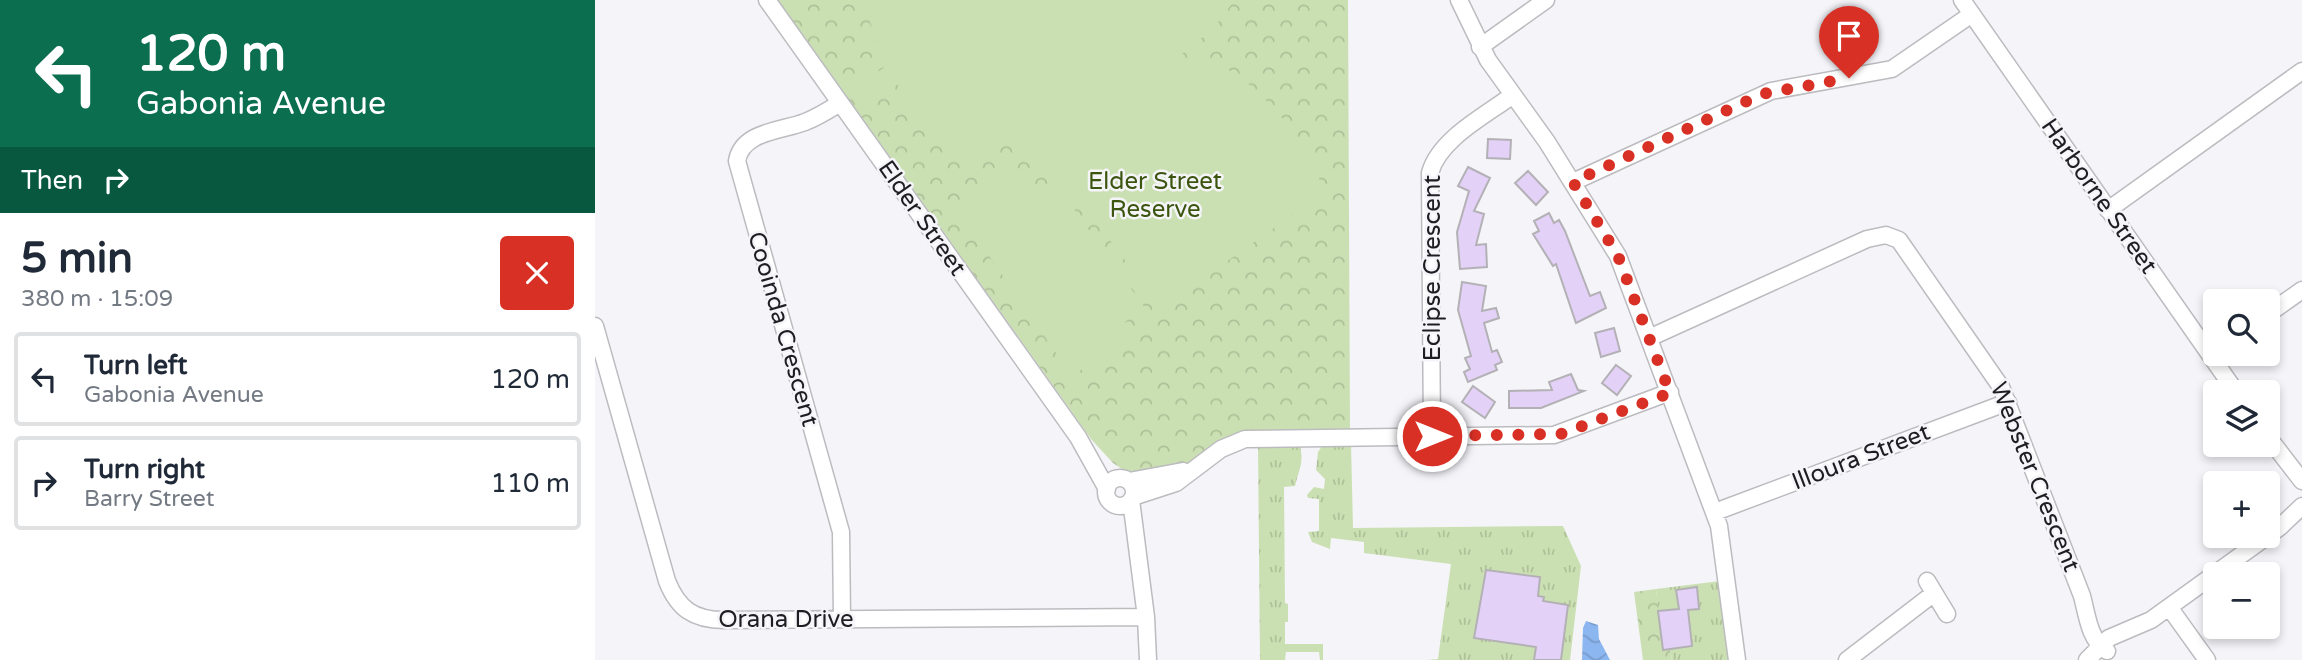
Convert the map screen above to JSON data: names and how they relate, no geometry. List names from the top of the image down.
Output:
{
  "streets": {
    "street": [
      "Harborne Street",
      "Elder Street",
      "Eclipse Crescent",
      "Cooinda Crescent",
      "Illoura Street",
      "Webster Crescent",
      "Orana Drive"
    ]
  },
  "crossings": [
    ["Elder Street", "Cooinda Crescent"],
    ["Cooinda Crescent", "Orana Drive"],
    ["Illoura Street", "Webster Crescent"]
  ],
  "parks": ["Elder Street Reserve"],
  "page": {
    "turn": ["120 m", "Gabonia Avenue"],
    "then": "Then",
    "heading": ["5 min", "380 m · 15:09"],
    "map_buttons": ["+", "−"],
    "list": [
      {
        "name": "Turn left",
        "note": "Gabonia Avenue",
        "value": "120 m"
      },
      {
        "name": "Turn right",
        "note": "Barry Street",
        "value": "110 m"
      }
    ]
  }
}
